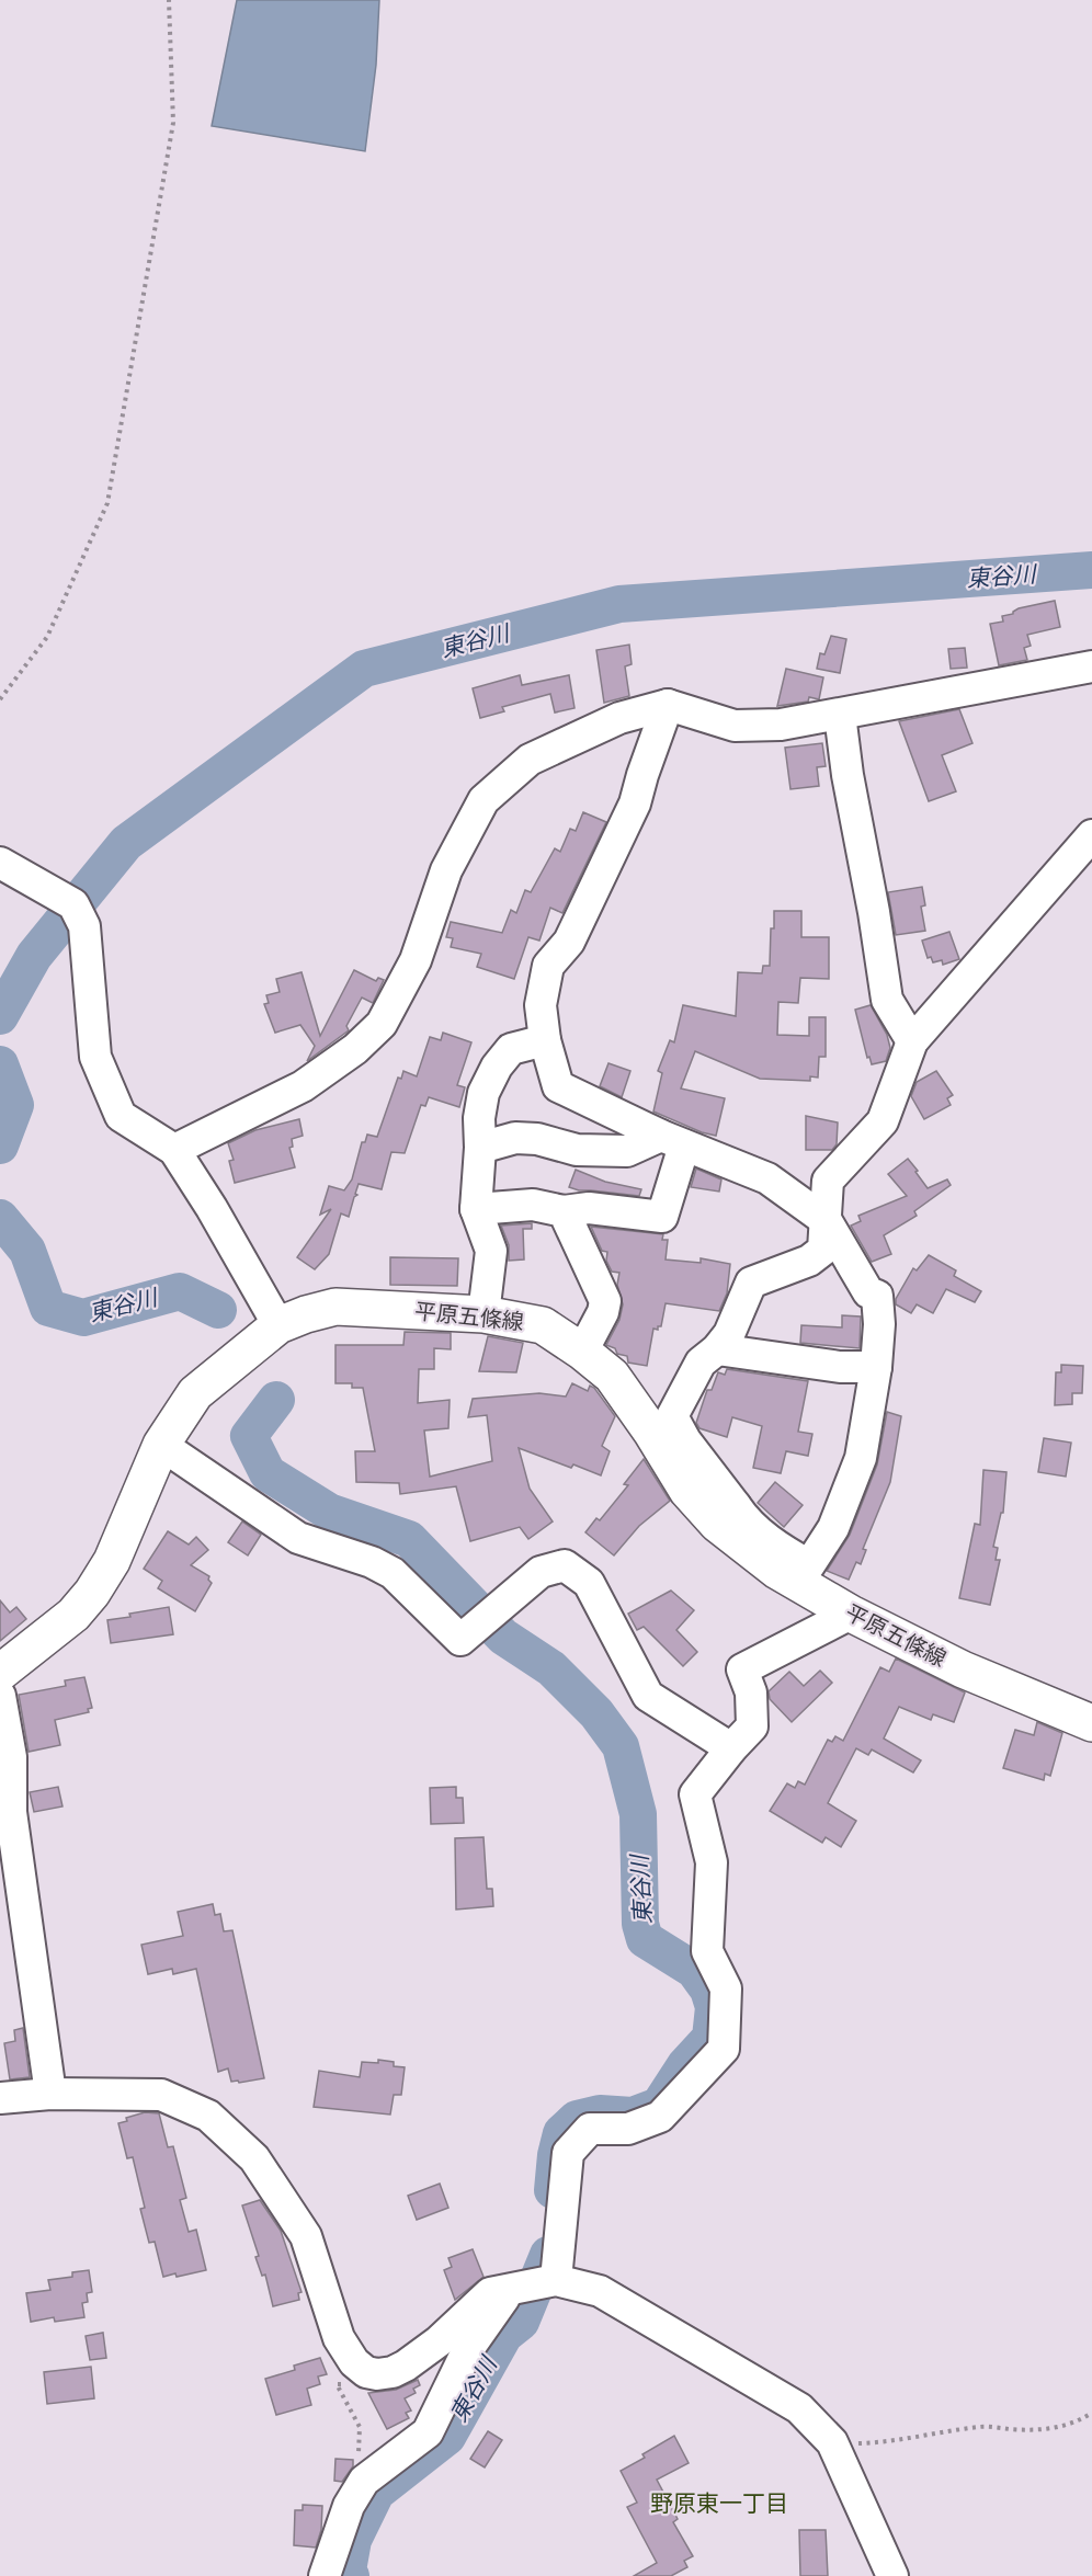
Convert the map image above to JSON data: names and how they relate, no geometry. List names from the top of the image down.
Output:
{
  "streets": {
    "main road": ["平原五條線"]
  },
  "districts": ["野原東一丁目"],
  "water": ["東谷川"]
}
